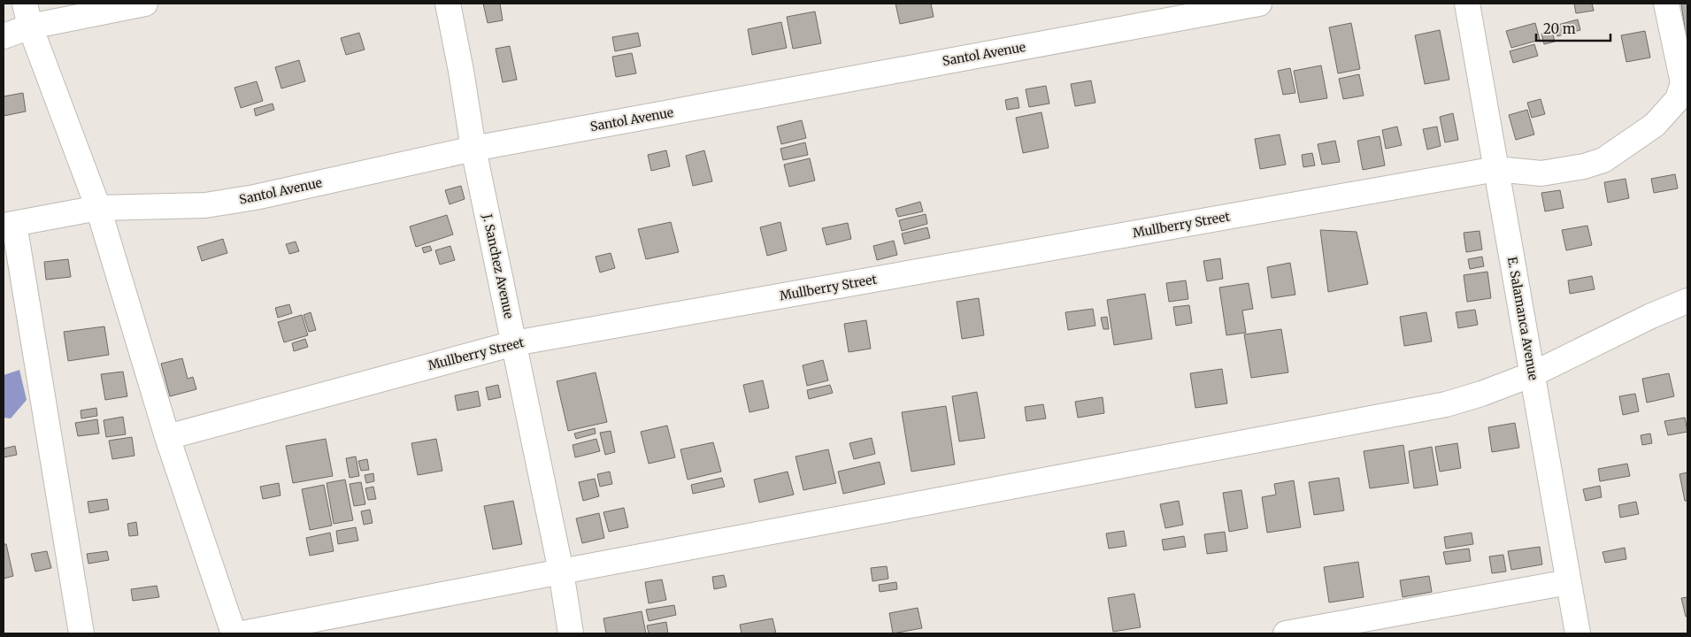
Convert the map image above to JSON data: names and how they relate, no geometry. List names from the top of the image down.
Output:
{
  "streets": {
    "street": [
      "Santol Avenue",
      "Mullberry Street",
      "J. Sanchez Avenue",
      "E. Salamanca Avenue"
    ]
  },
  "crossings": [
    ["Santol Avenue", "J. Sanchez Avenue"],
    ["Mullberry Street", "J. Sanchez Avenue"],
    ["Mullberry Street", "E. Salamanca Avenue"]
  ],
  "scale_bar": "20 m"
}
